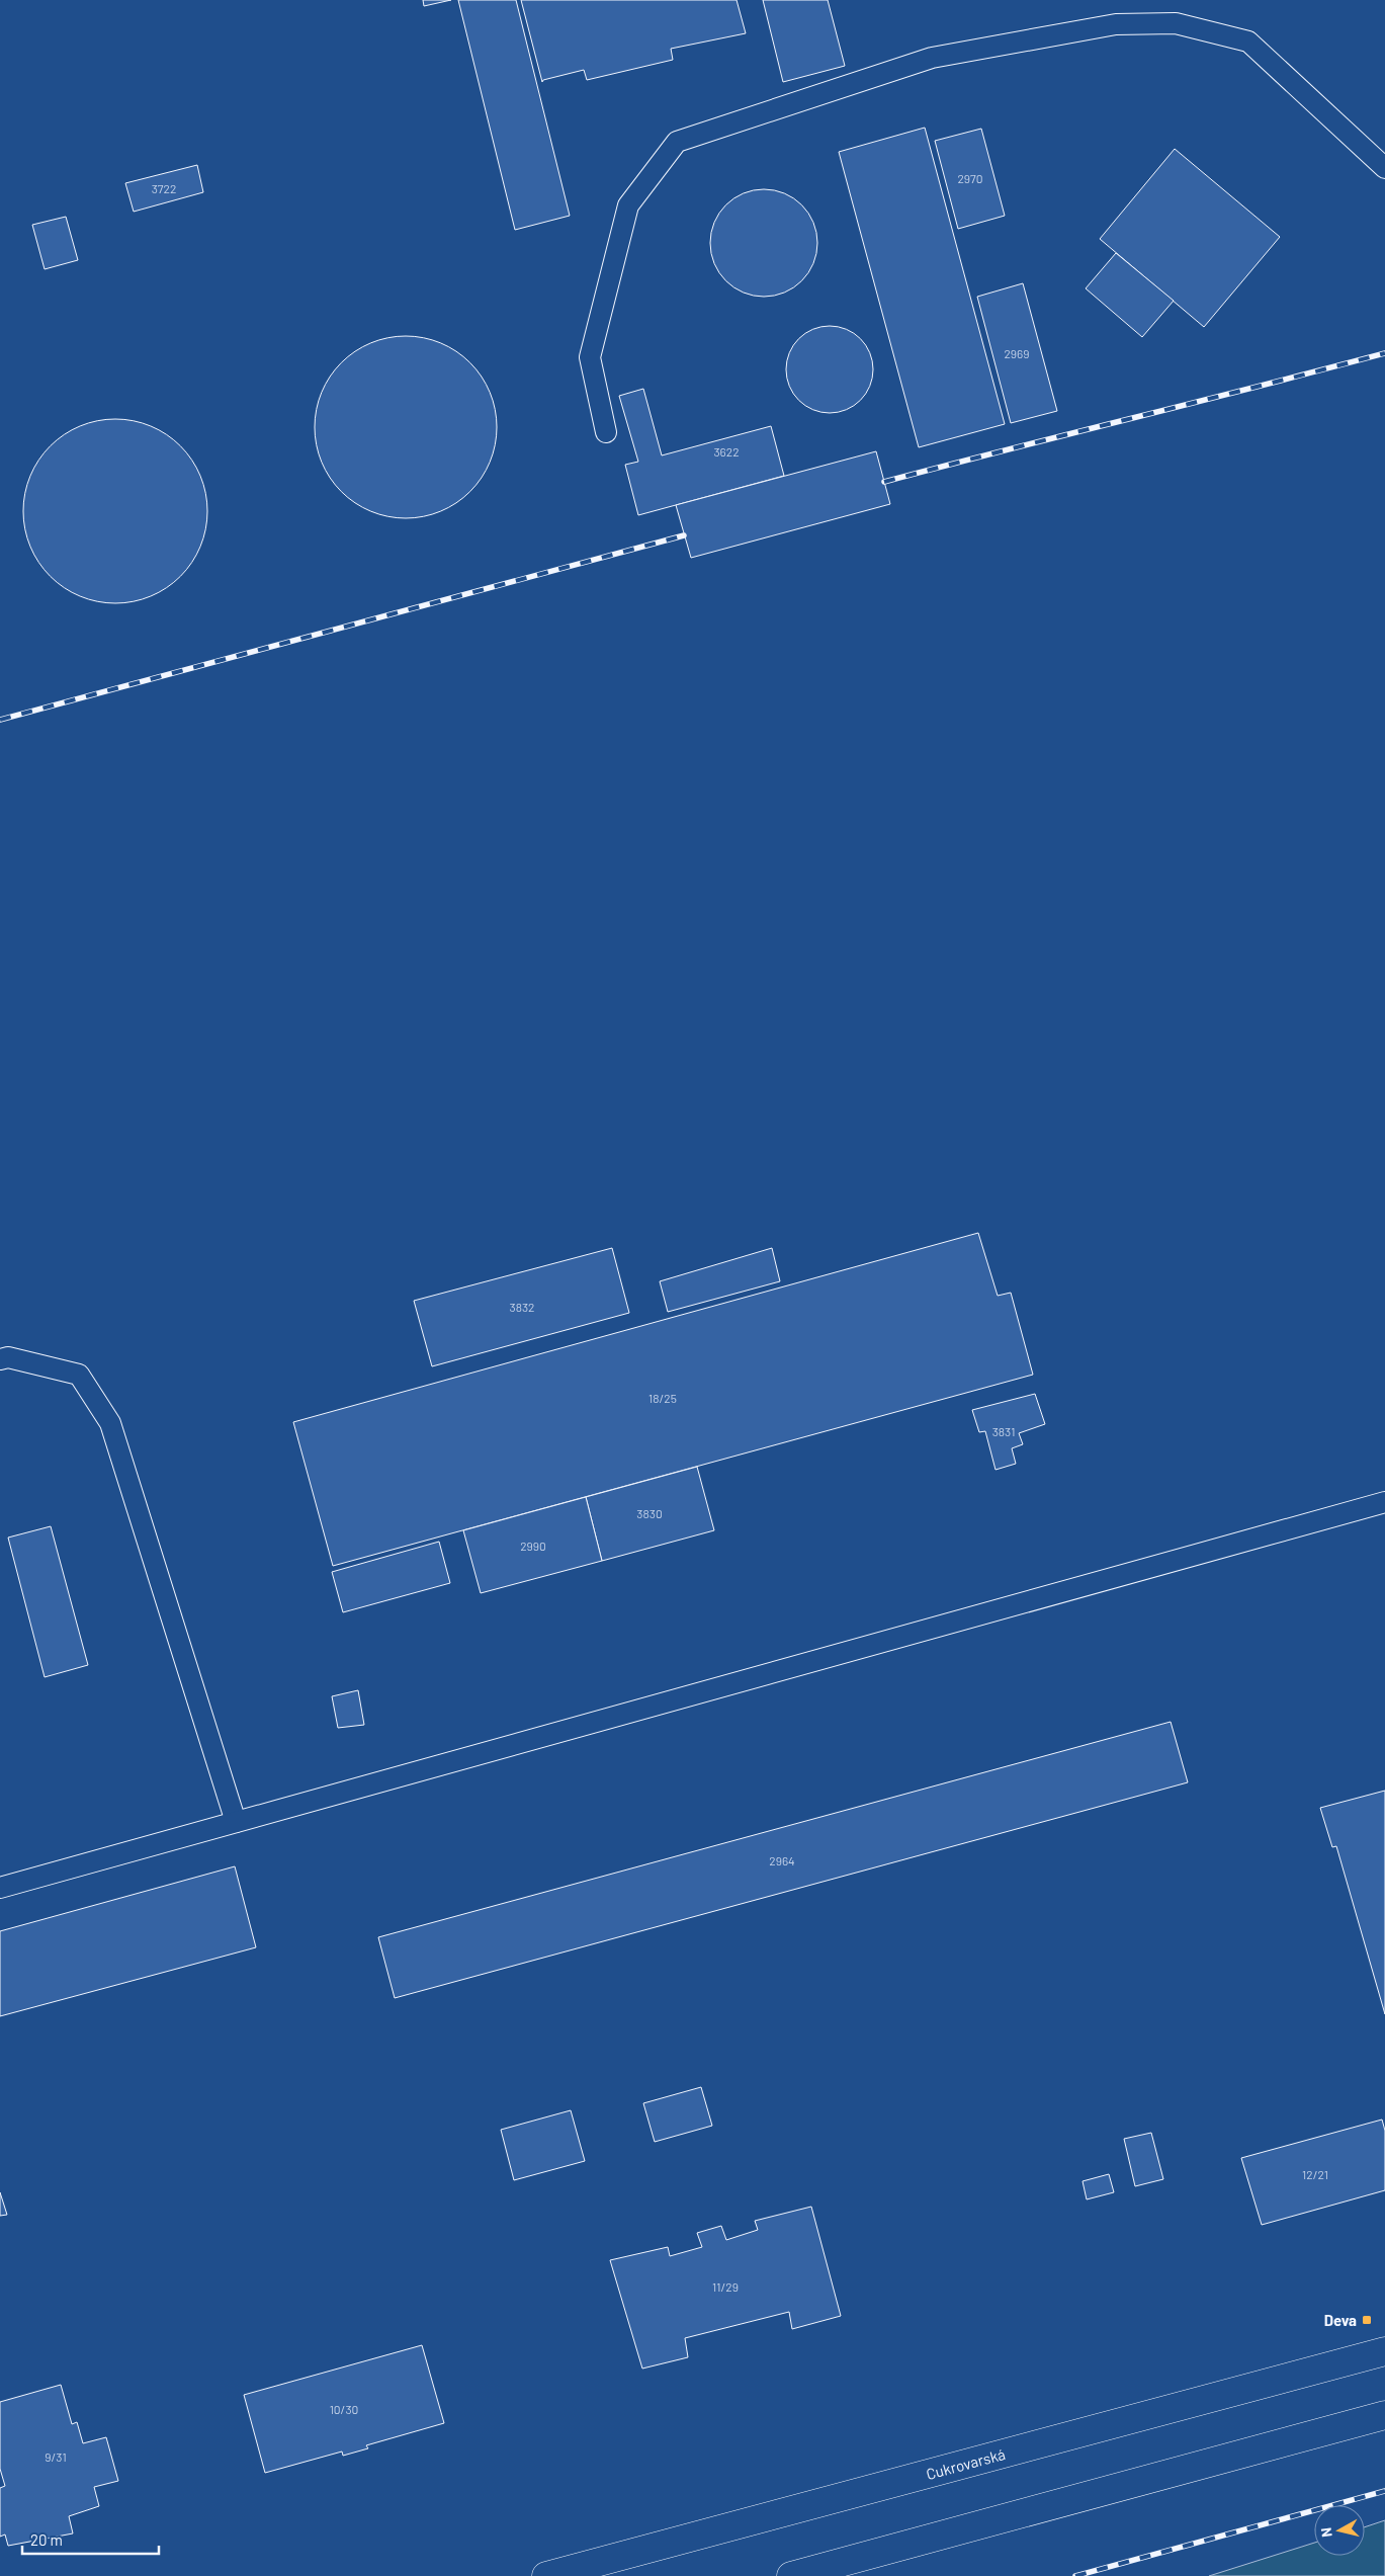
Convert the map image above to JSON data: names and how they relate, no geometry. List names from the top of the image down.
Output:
{
  "streets": {
    "main road": ["Cukrovarská"]
  },
  "places": {
    "transit": ["Deva"]
  },
  "house_numbers": [
    "2970",
    "3722",
    "2969",
    "3622",
    "3832",
    "18/25",
    "3831",
    "3830",
    "2990",
    "2964",
    "12/21",
    "11/29",
    "10/30",
    "9/31"
  ],
  "scale_bar": "20 m",
  "north": "left"
}
